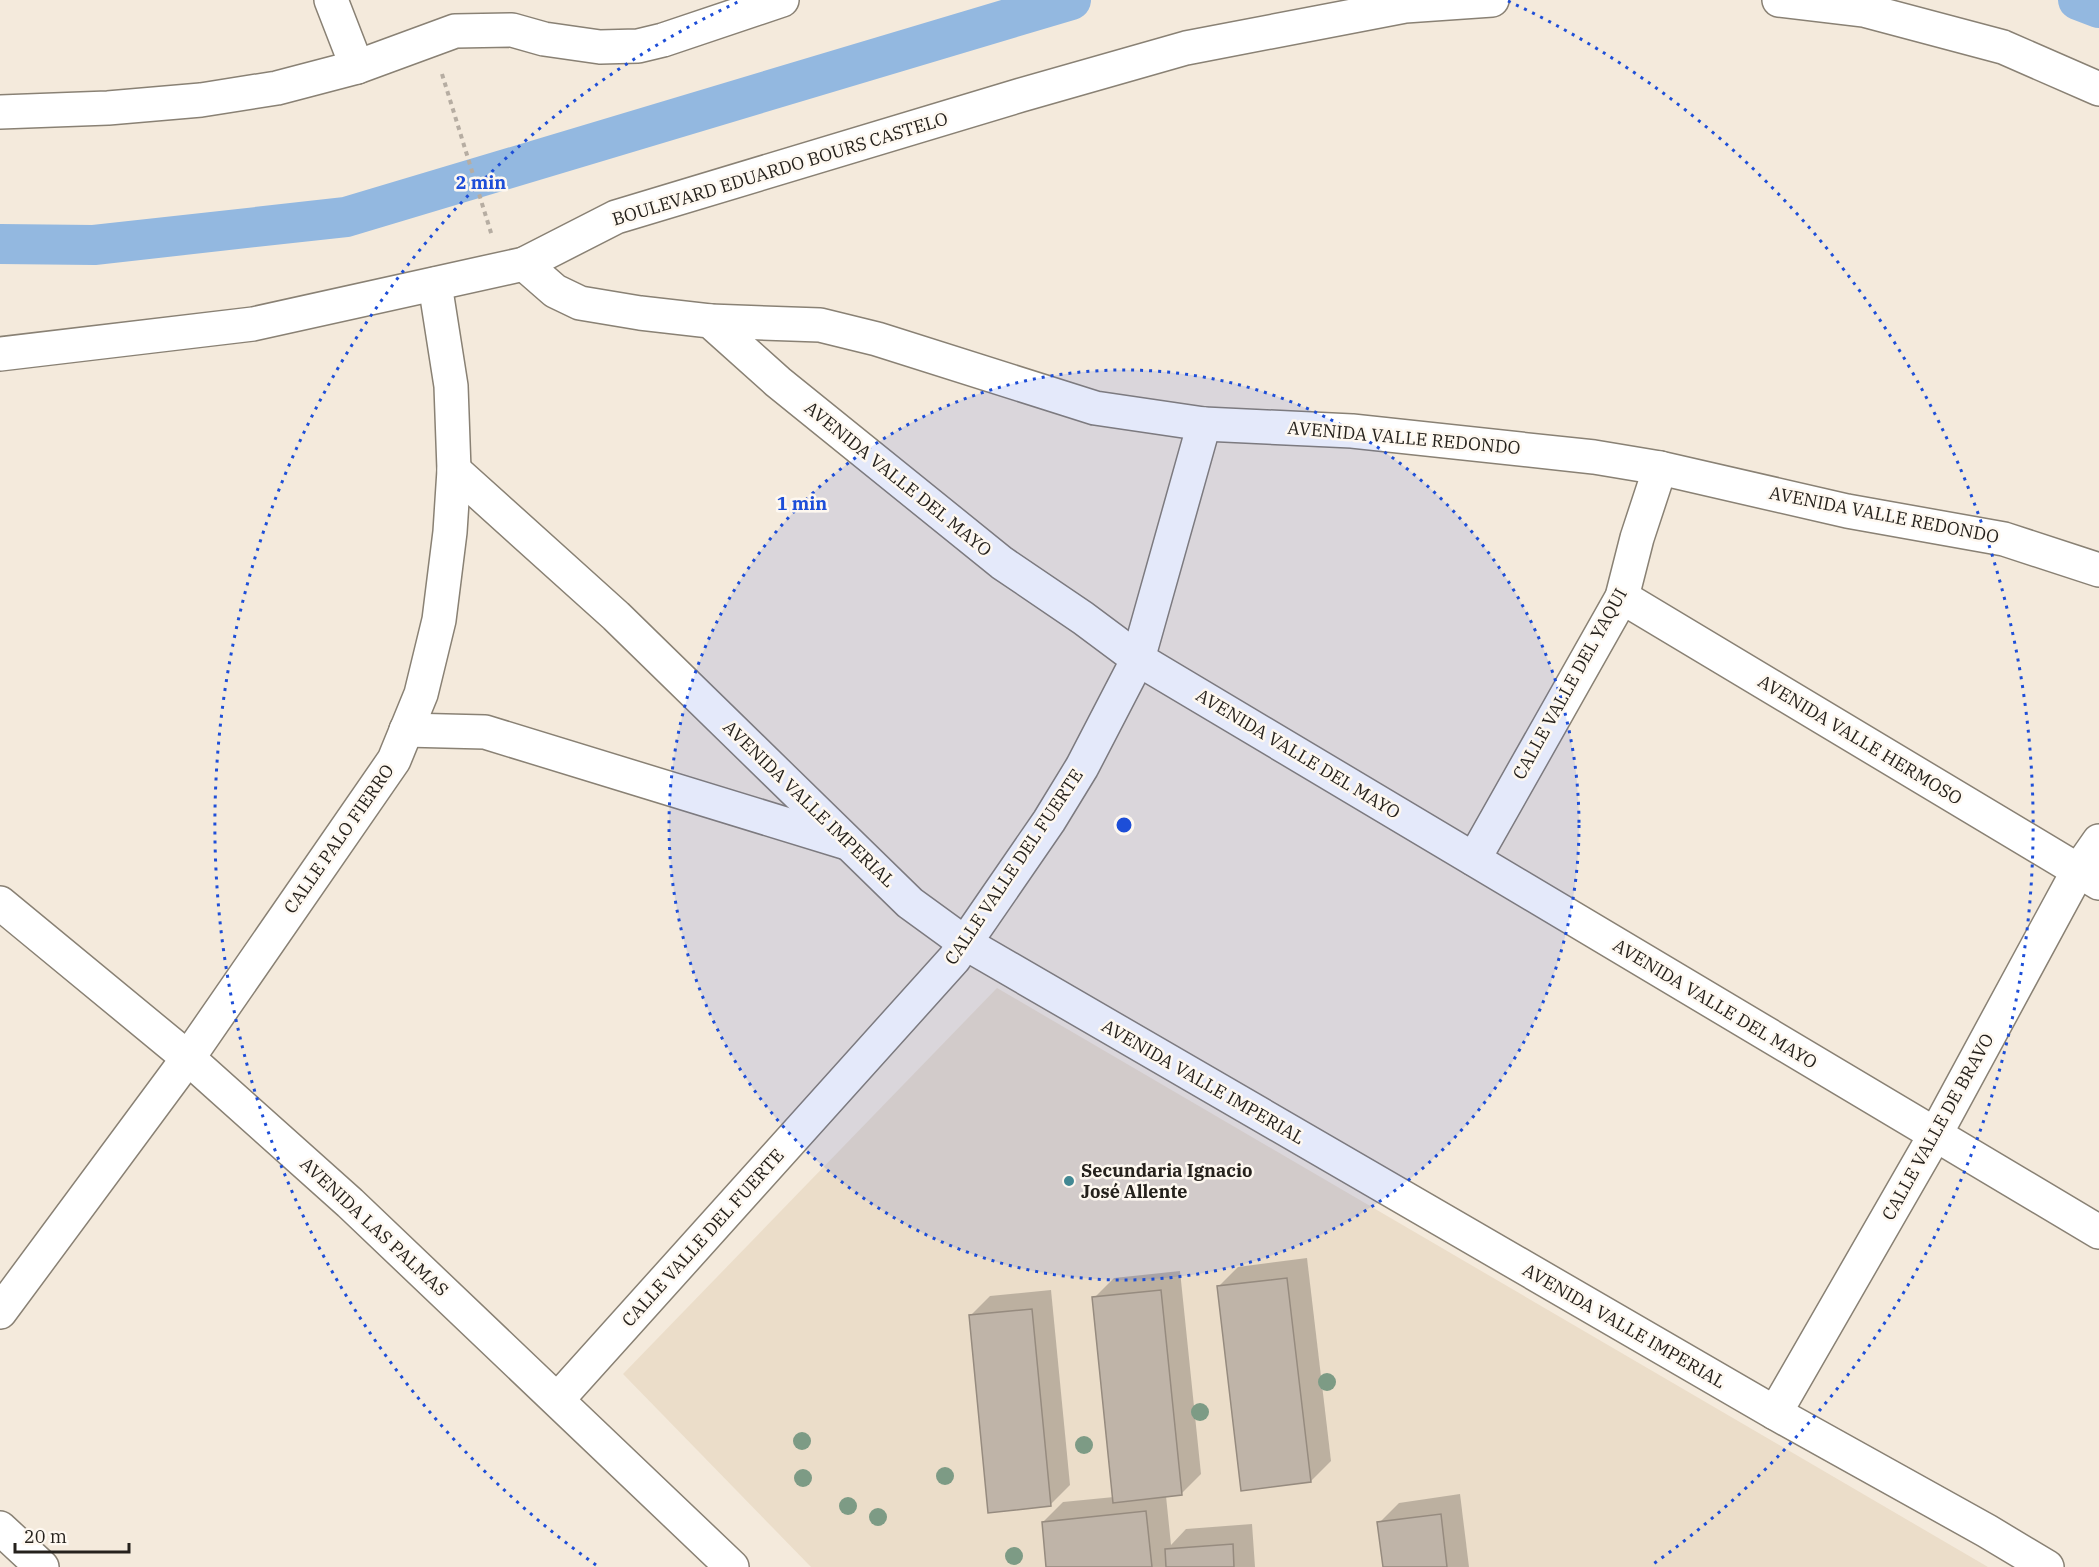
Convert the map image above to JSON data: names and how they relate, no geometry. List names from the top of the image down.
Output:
{
  "streets": {
    "street": [
      "BOULEVARD EDUARDO BOURS CASTELO",
      "AVENIDA VALLE REDONDO",
      "AVENIDA VALLE DEL MAYO",
      "CALLE VALLE DEL YAQUI",
      "AVENIDA VALLE HERMOSO",
      "AVENIDA VALLE IMPERIAL",
      "CALLE PALO FIERRO",
      "CALLE VALLE DEL FUERTE",
      "CALLE VALLE DE BRAVO",
      "AVENIDA LAS PALMAS"
    ]
  },
  "crossings": [
    ["BOULEVARD EDUARDO BOURS CASTELO", "CALLE PALO FIERRO"],
    ["AVENIDA VALLE REDONDO", "AVENIDA VALLE DEL MAYO"],
    ["AVENIDA VALLE REDONDO", "CALLE VALLE DEL YAQUI"],
    ["AVENIDA VALLE REDONDO", "CALLE VALLE DEL FUERTE"],
    ["AVENIDA VALLE DEL MAYO", "CALLE VALLE DEL YAQUI"],
    ["AVENIDA VALLE DEL MAYO", "CALLE VALLE DEL FUERTE"],
    ["AVENIDA VALLE DEL MAYO", "CALLE VALLE DE BRAVO"],
    ["CALLE VALLE DEL YAQUI", "AVENIDA VALLE HERMOSO"],
    ["AVENIDA VALLE HERMOSO", "CALLE VALLE DE BRAVO"],
    ["AVENIDA VALLE IMPERIAL", "CALLE PALO FIERRO"],
    ["AVENIDA VALLE IMPERIAL", "CALLE VALLE DEL FUERTE"],
    ["AVENIDA VALLE IMPERIAL", "CALLE VALLE DE BRAVO"],
    ["CALLE PALO FIERRO", "AVENIDA LAS PALMAS"],
    ["CALLE VALLE DEL FUERTE", "AVENIDA LAS PALMAS"]
  ],
  "places": ["Secundaria Ignacio José Allente"],
  "scale_bar": "20 m",
  "rings": ["2 min", "1 min"]
}
